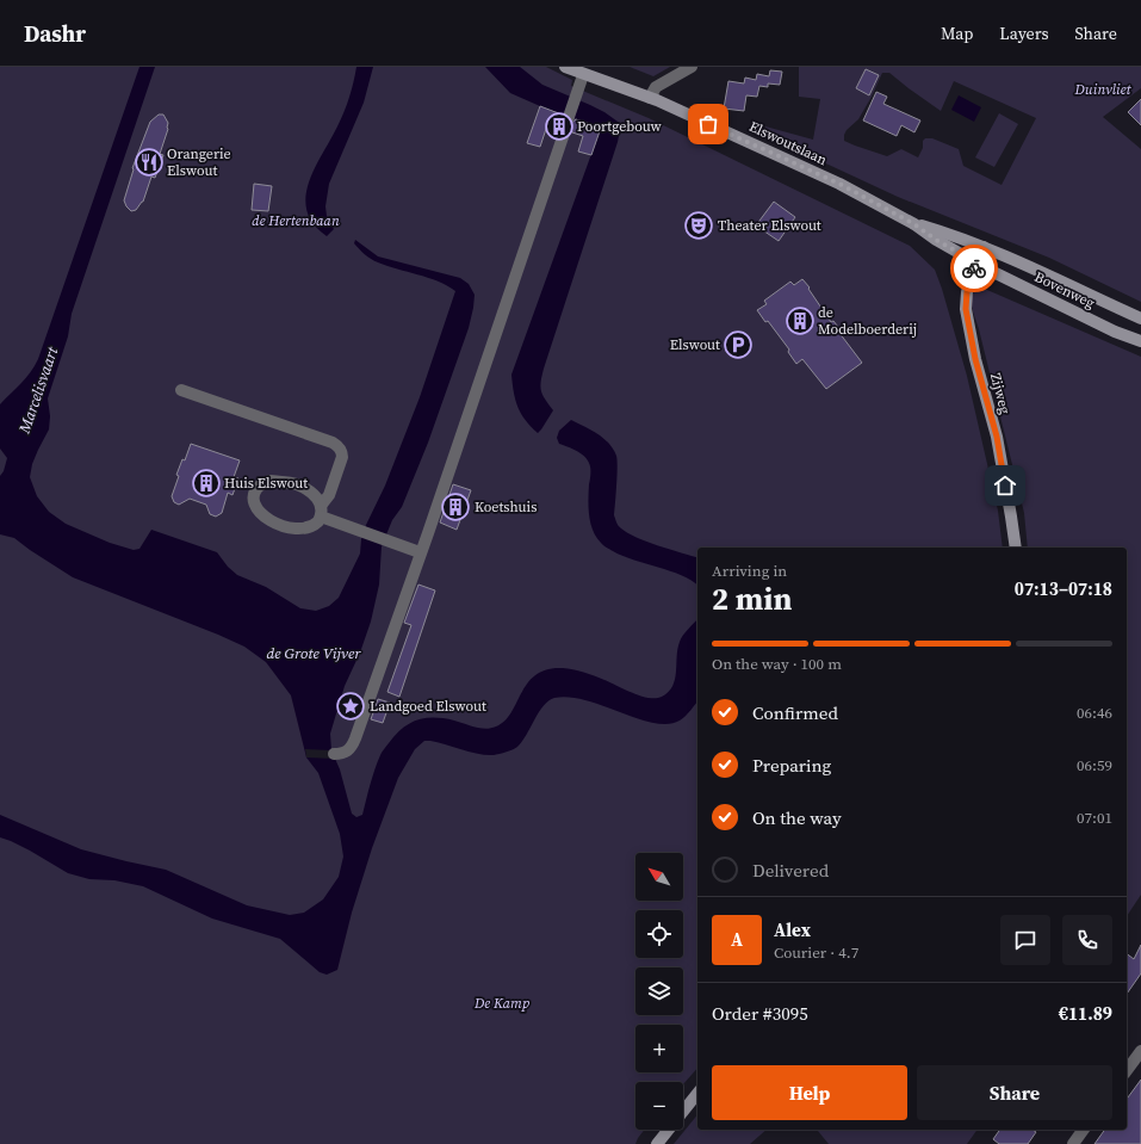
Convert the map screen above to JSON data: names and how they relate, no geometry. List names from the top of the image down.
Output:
{
  "streets": {
    "street": ["Elswoutslaan", "Bovenweg", "Zijweg"]
  },
  "crossings": [
    ["Elswoutslaan", "Bovenweg"],
    ["Elswoutslaan", "Zijweg"],
    ["Bovenweg", "Zijweg"]
  ],
  "water": ["Marcelisvaart", "de Grote Vijver"],
  "parks": ["Duinvliet", "de Hertenbaan", "De Kamp"],
  "places": {
    "building": [
      "Poortgebouw",
      "de Modelboerderij",
      "Huis Elswout",
      "Koetshuis"
    ],
    "restaurant": ["Orangerie Elswout"],
    "theatre": ["Theater Elswout"],
    "parking": ["Elswout"],
    "place": ["Landgoed Elswout"]
  },
  "north": "top left",
  "page": {
    "header": "Dashr",
    "nav": ["Map", "Layers", "Share"],
    "heading": ["2 min", "Arriving in", "07:13–07:18"],
    "panel": [
      "Alex",
      "Courier · 4.7",
      "Order #3095",
      "€11.89"
    ],
    "bar": "On the way · 100 m",
    "list": [
      ["Confirmed", "06:46"],
      ["Preparing", "06:59"],
      ["On the way", "07:01"],
      "Delivered"
    ],
    "map_buttons": ["+", "−"],
    "round": "A",
    "buttons": ["Help", "Share"]
  }
}
